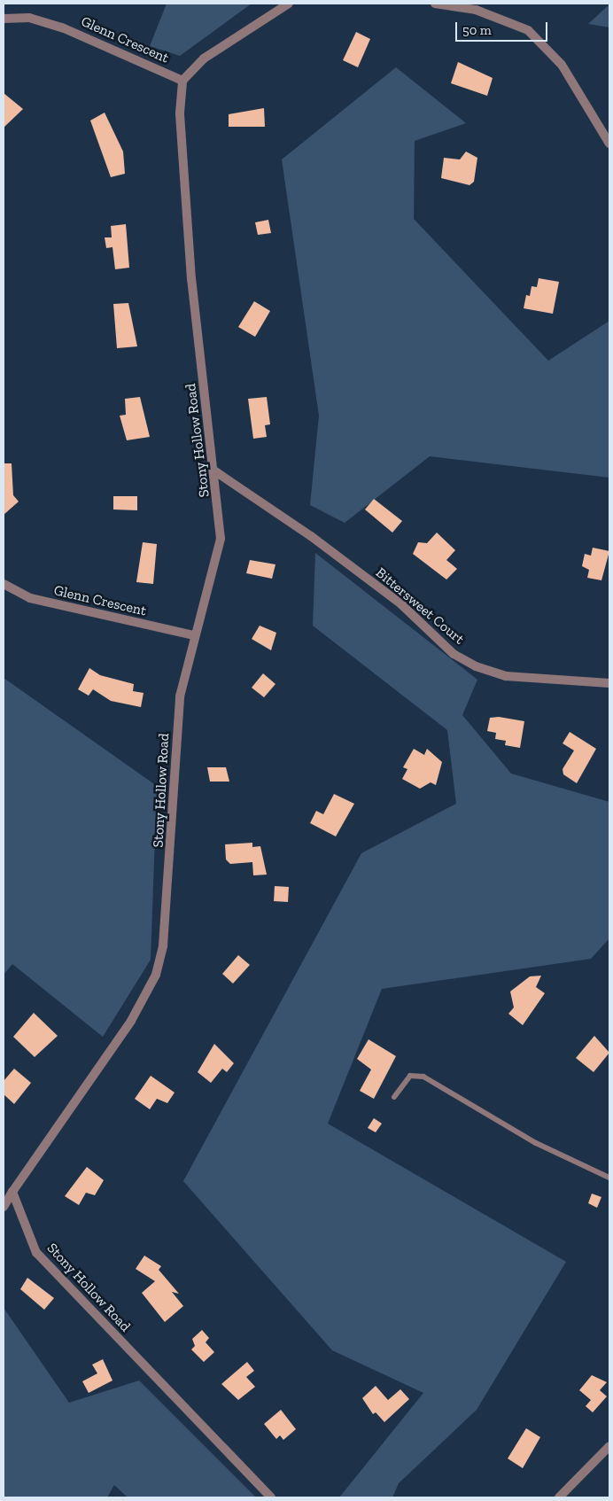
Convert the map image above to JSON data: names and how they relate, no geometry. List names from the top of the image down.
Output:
{
  "streets": {
    "street": ["Glenn Crescent", "Stony Hollow Road", "Bittersweet Court"]
  },
  "crossings": [
    ["Glenn Crescent", "Stony Hollow Road"],
    ["Stony Hollow Road", "Bittersweet Court"]
  ],
  "scale_bar": "50 m"
}
